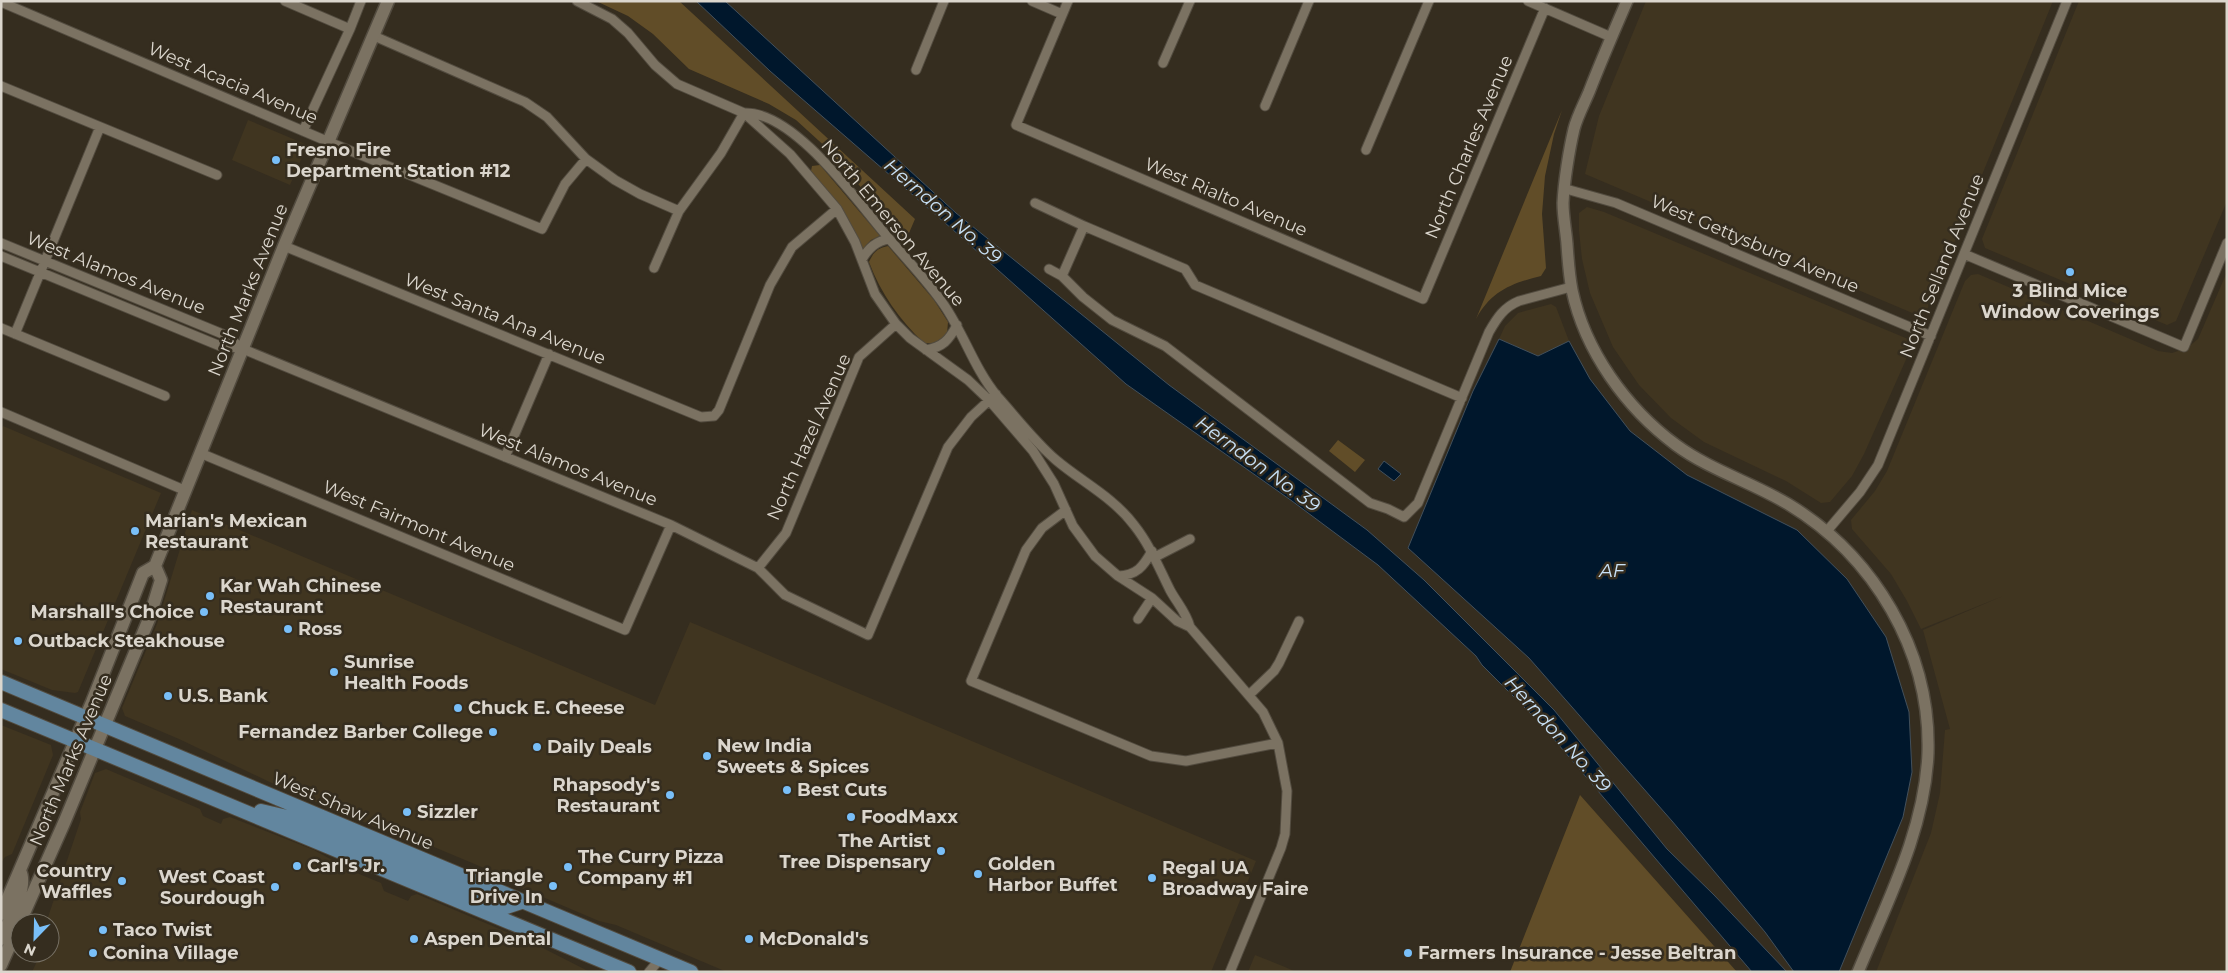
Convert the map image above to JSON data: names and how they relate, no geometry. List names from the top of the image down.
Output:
{
  "streets": {
    "main road": ["North Marks Avenue", "West Shaw Avenue"],
    "street": [
      "West Acacia Avenue",
      "North Charles Avenue",
      "West Rialto Avenue",
      "North Emerson Avenue",
      "West Gettysburg Avenue",
      "North Selland Avenue",
      "West Alamos Avenue",
      "West Santa Ana Avenue",
      "North Hazel Avenue",
      "West Fairmont Avenue"
    ]
  },
  "crossings": [
    ["West Acacia Avenue", "North Marks Avenue"],
    ["North Charles Avenue", "West Rialto Avenue"],
    ["North Emerson Avenue", "West Alamos Avenue"],
    ["North Emerson Avenue", "West Santa Ana Avenue"],
    ["North Emerson Avenue", "North Hazel Avenue"],
    ["West Gettysburg Avenue", "North Selland Avenue"],
    ["West Alamos Avenue", "North Marks Avenue"],
    ["West Alamos Avenue", "North Hazel Avenue"],
    ["West Alamos Avenue", "West Fairmont Avenue"],
    ["North Marks Avenue", "West Santa Ana Avenue"],
    ["North Marks Avenue", "West Fairmont Avenue"],
    ["North Marks Avenue", "West Shaw Avenue"]
  ],
  "water": ["Herndon No. 39", "AF"],
  "places": [
    "Fresno Fire Department Station #12",
    "3 Blind Mice Window Coverings",
    "Marian's Mexican Restaurant",
    "Kar Wah Chinese Restaurant",
    "Marshall's Choice",
    "Ross",
    "Outback Steakhouse",
    "Sunrise Health Foods",
    "U.S. Bank",
    "Chuck E. Cheese",
    "Fernandez Barber College",
    "Daily Deals",
    "New India Sweets & Spices",
    "Best Cuts",
    "Rhapsody's Restaurant",
    "Sizzler",
    "FoodMaxx",
    "The Artist Tree Dispensary",
    "Carl's Jr.",
    "The Curry Pizza Company #1",
    "Golden Harbor Buffet",
    "Regal UA Broadway Faire",
    "Country Waffles",
    "Triangle Drive In",
    "West Coast Sourdough",
    "Taco Twist",
    "Aspen Dental",
    "McDonald's",
    "Conina Village",
    "Farmers Insurance - Jesse Beltran"
  ],
  "north": "bottom left"
}
